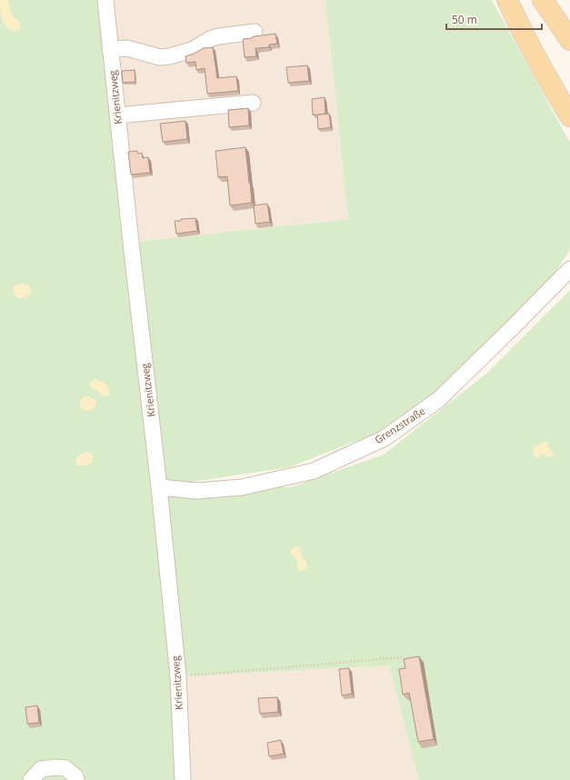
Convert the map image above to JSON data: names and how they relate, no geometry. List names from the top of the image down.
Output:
{
  "streets": {
    "street": ["Krienitzweg", "Grenzstraße"]
  },
  "crossings": [
    ["Krienitzweg", "Grenzstraße"]
  ],
  "scale_bar": "50 m"
}
